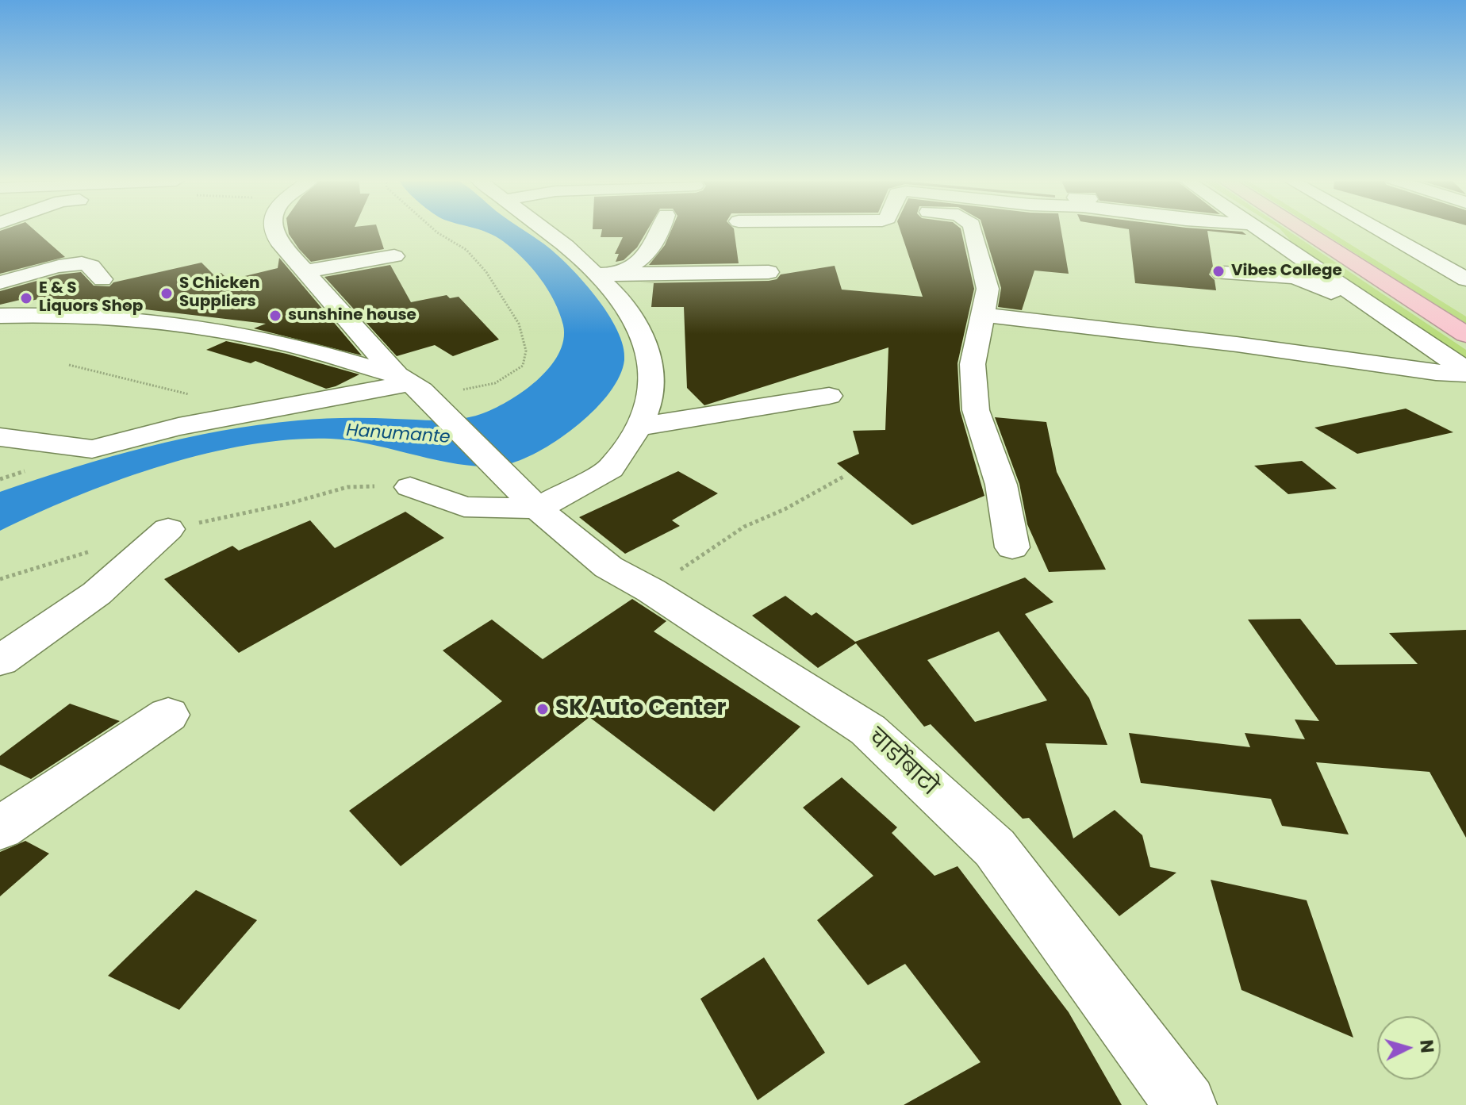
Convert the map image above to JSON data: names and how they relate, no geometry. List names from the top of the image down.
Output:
{
  "streets": {
    "street": ["चार्डोबाटो"]
  },
  "water": ["Hanumante"],
  "places": [
    "Vibes College",
    "S Chicken Suppliers",
    "E & S Liquors Shop",
    "sunshine house",
    "SK Auto Center"
  ],
  "north": "right"
}
